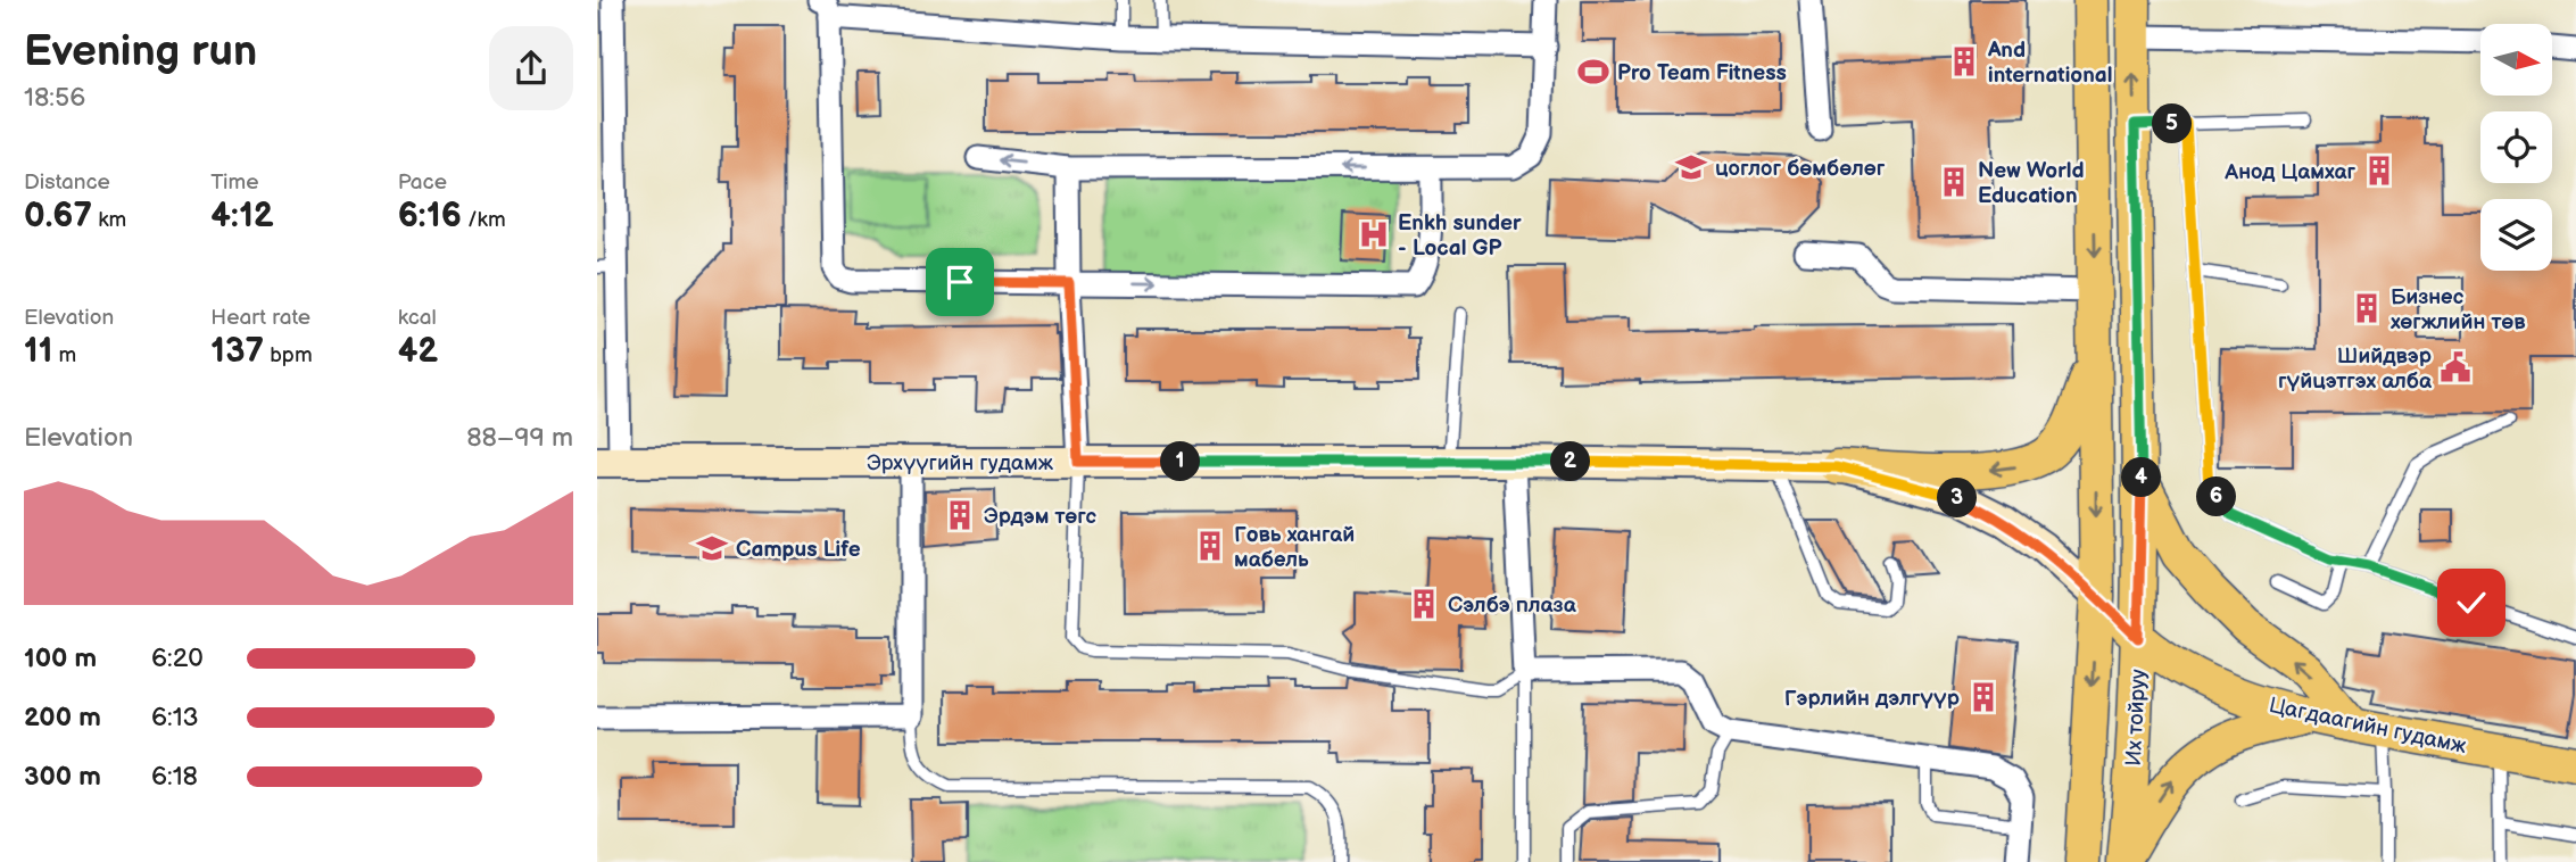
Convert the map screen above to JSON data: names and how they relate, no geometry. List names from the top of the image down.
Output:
{
  "streets": {
    "main road": ["Эрхүүгийн гудамж", "Их тойруу", "Цагдаагийн гудамж"]
  },
  "crossings": [
    ["Эрхүүгийн гудамж", "Их тойруу"],
    ["Эрхүүгийн гудамж", "Цагдаагийн гудамж"],
    ["Их тойруу", "Цагдаагийн гудамж"]
  ],
  "places": {
    "building": [
      "And international",
      "Анод Цамхаг",
      "New World Education",
      "Бизнес хөгжлийн төв",
      "Эрдэм төгс",
      "Гoвь хангай мабель",
      "Сэлбэ плаза",
      "Гэрлийн дэлгүүр"
    ],
    "sports": ["Pro Team Fitness"],
    "school or university": ["цоглог бөмбөлөг", "Campus Life"],
    "hospital": ["Enkh sunder - Local GP"],
    "public building": ["Шийдвэр гүйцэтгэх алба"]
  },
  "north": "right",
  "page": {
    "heading": ["Evening run", "18:56"],
    "pins": [
      "5",
      "1",
      "2",
      "4",
      "6",
      "3"
    ],
    "stats": [
      ["Distance", "0.67 km"],
      ["Time", "4:12"],
      ["Pace", "6:16 /km"],
      ["Elevation", "11 m"],
      ["Heart rate", "137 bpm"],
      ["kcal", "42"]
    ],
    "chart": ["Elevation", "88–99 m"],
    "list": [
      {
        "name": "100 m",
        "note": "6:20"
      },
      {
        "name": "200 m",
        "note": "6:13"
      },
      {
        "name": "300 m",
        "note": "6:18"
      }
    ]
  }
}
